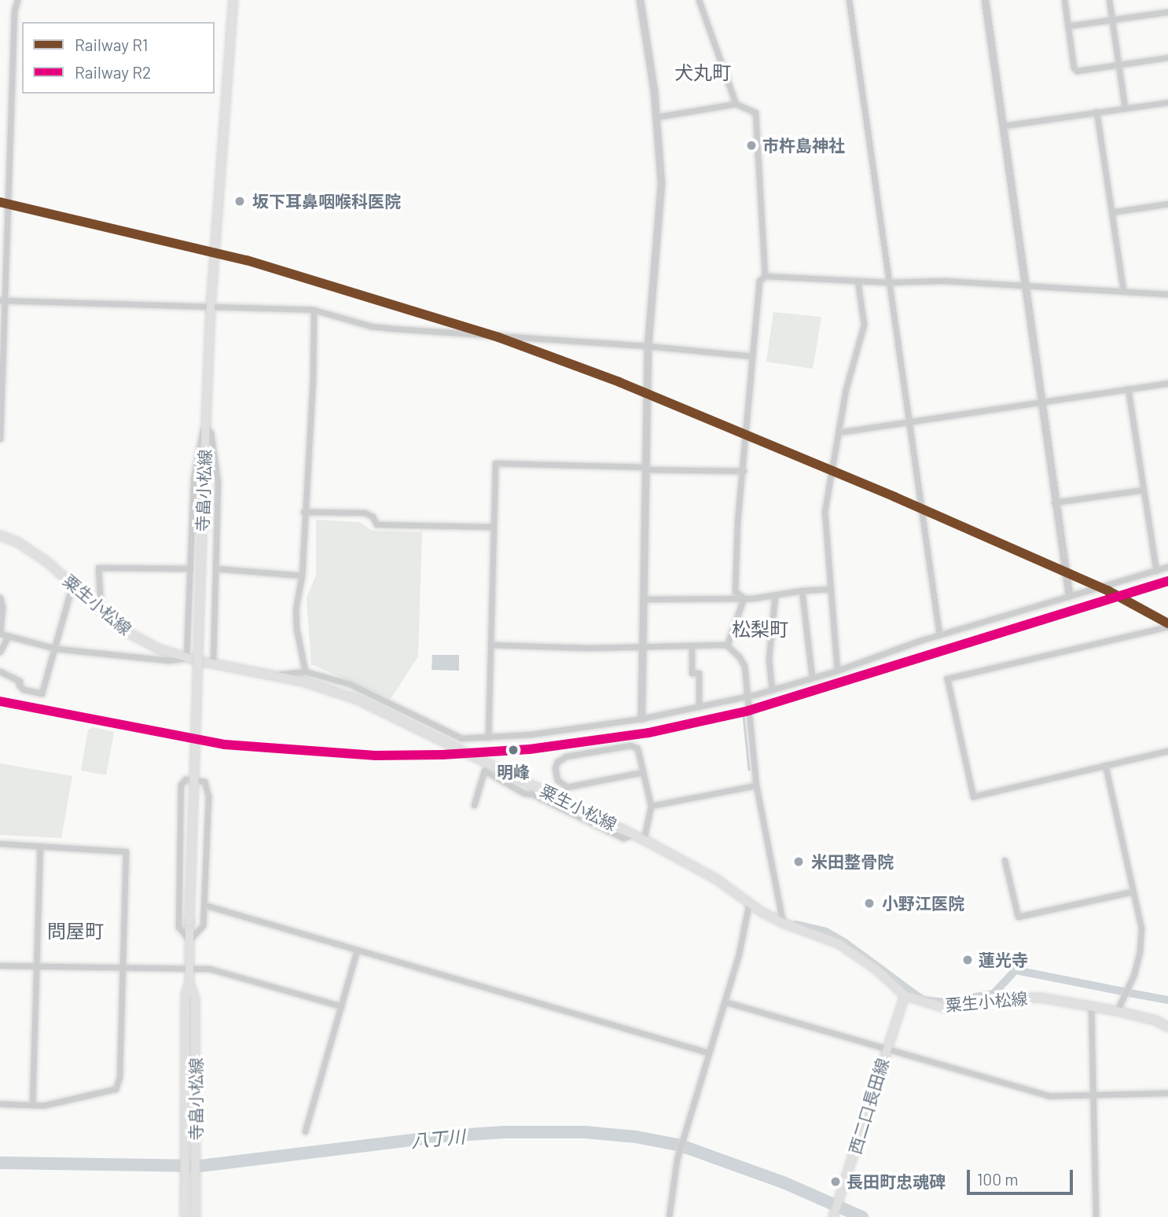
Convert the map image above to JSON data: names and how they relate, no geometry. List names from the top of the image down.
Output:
{
  "streets": {
    "main road": ["寺畠小松線", "粟生小松線", "西二口長田線"]
  },
  "crossings": [
    ["粟生小松線", "西二口長田線"]
  ],
  "districts": ["犬丸町", "松梨町", "問屋町"],
  "water": ["八丁川"],
  "places": [
    "市杵島神社",
    "坂下耳鼻咽喉科医院",
    "明峰",
    "米田整骨院",
    "小野江医院",
    "蓮光寺",
    "長田町忠魂碑"
  ],
  "lines": ["rail line R1", "rail line R2"],
  "legend": ["Railway R1", "Railway R2"],
  "scale_bar": "100 m"
}
